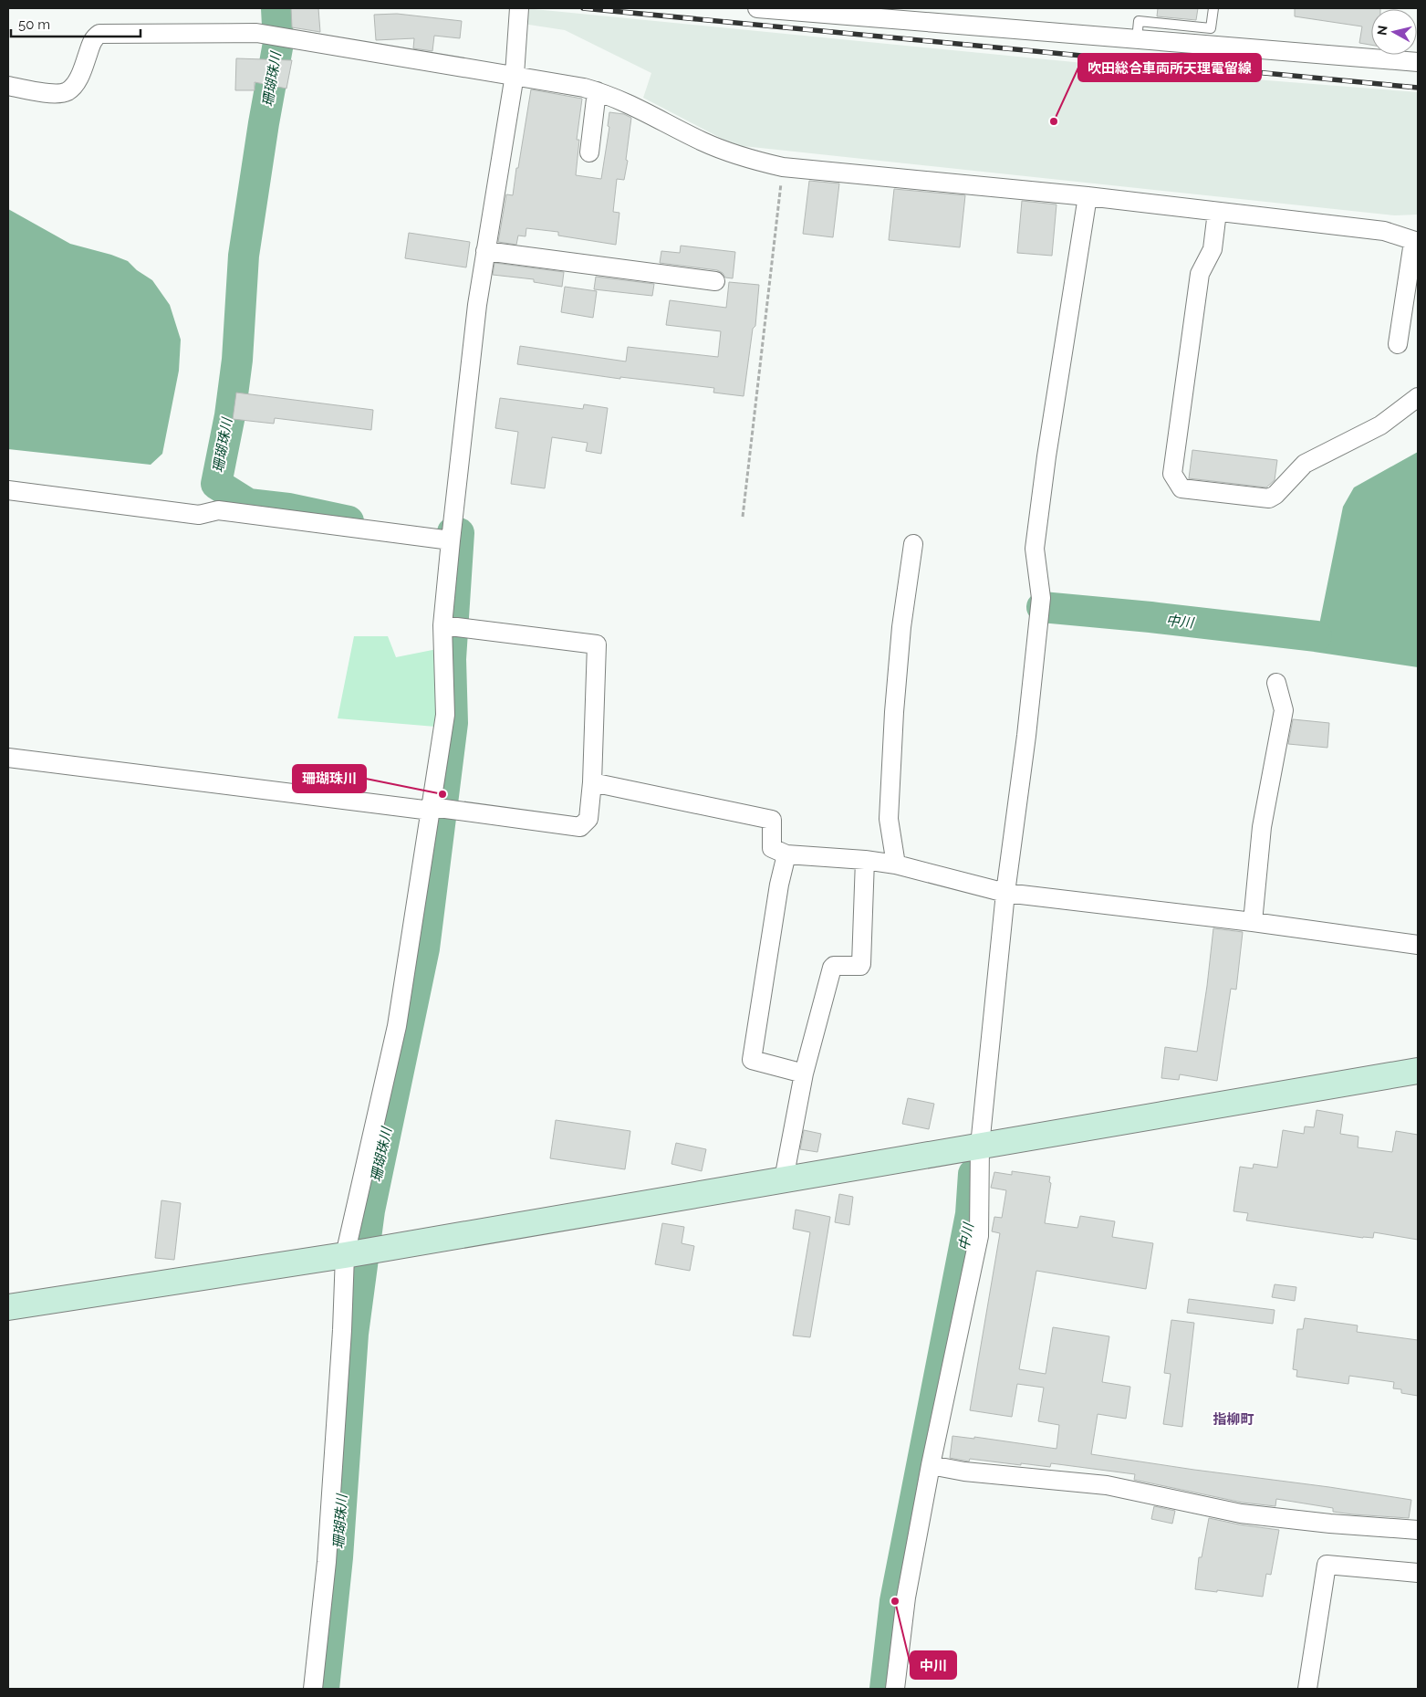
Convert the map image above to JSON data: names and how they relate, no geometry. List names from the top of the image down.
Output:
{
  "districts": ["指柳町"],
  "water": ["珊瑚珠川", "中川"],
  "places": ["吹田総合車両所天理電留線", "珊瑚珠川", "中川"],
  "scale_bar": "50 m",
  "north": "left"
}
